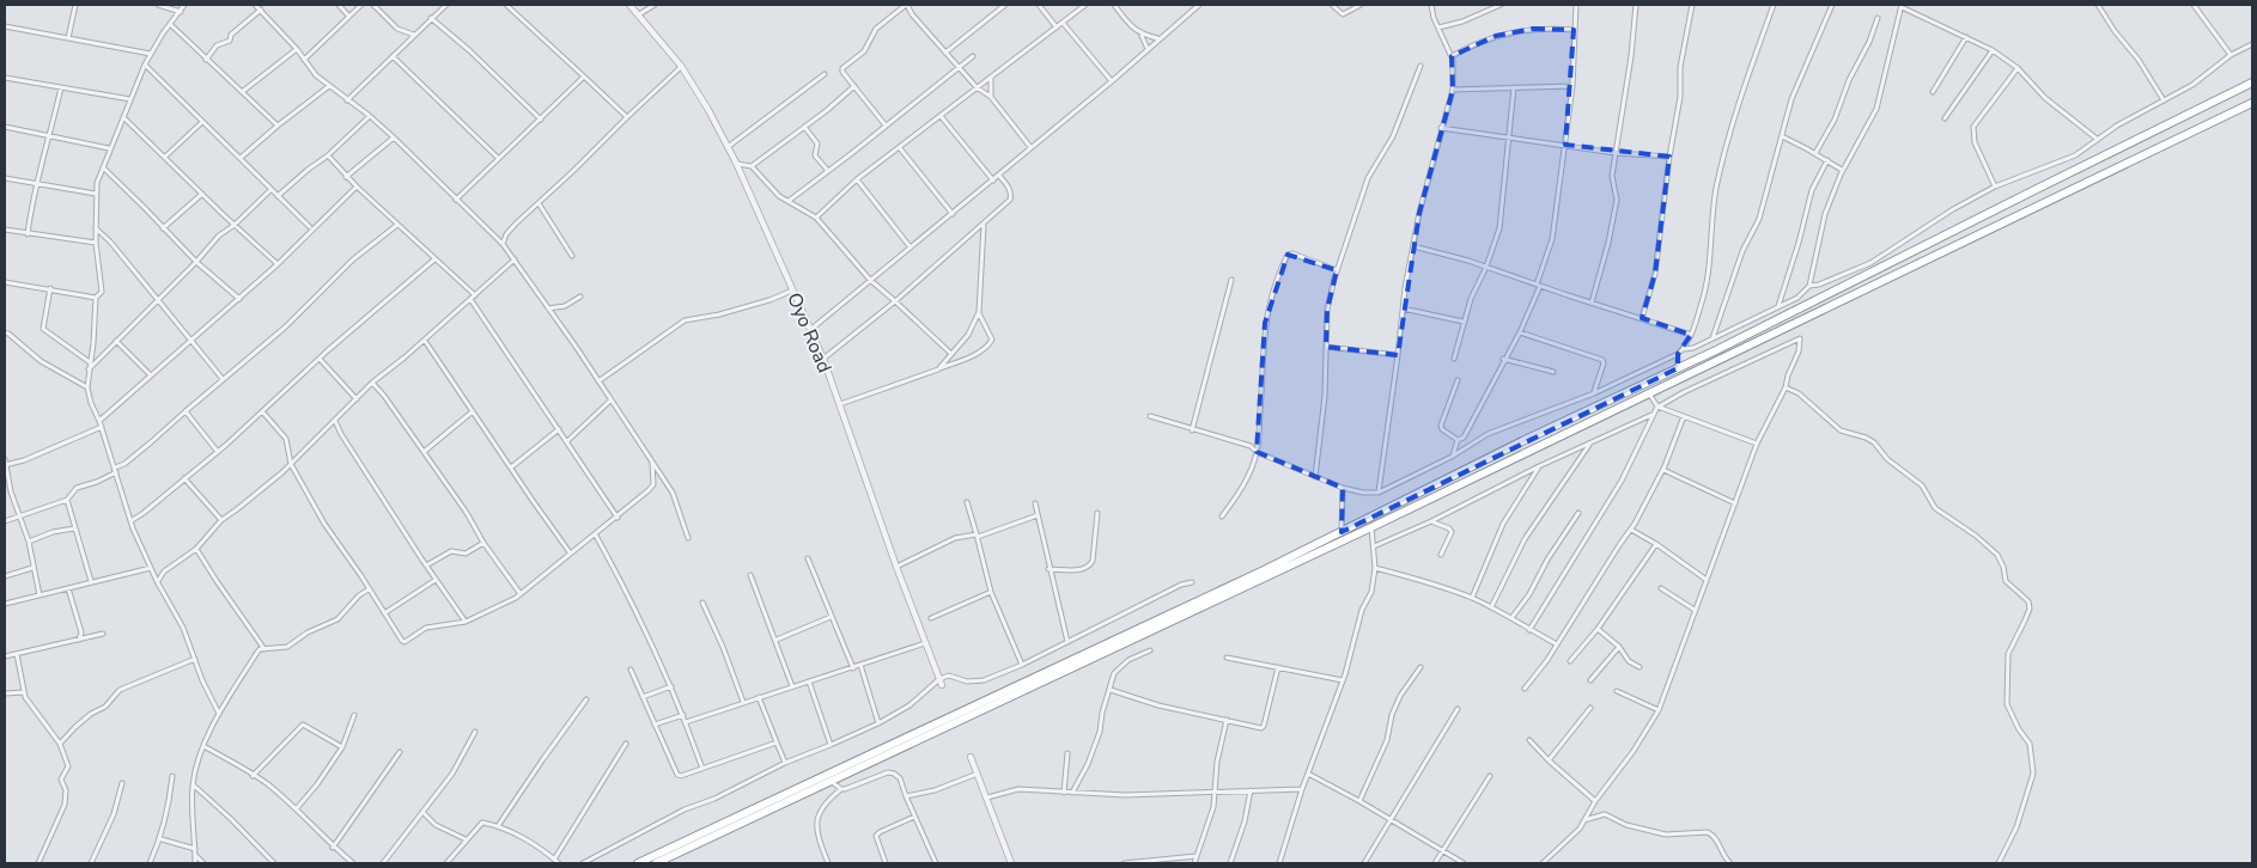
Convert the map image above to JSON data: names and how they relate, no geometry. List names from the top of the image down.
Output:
{
  "streets": {
    "street": ["Oyo Road"]
  }
}
